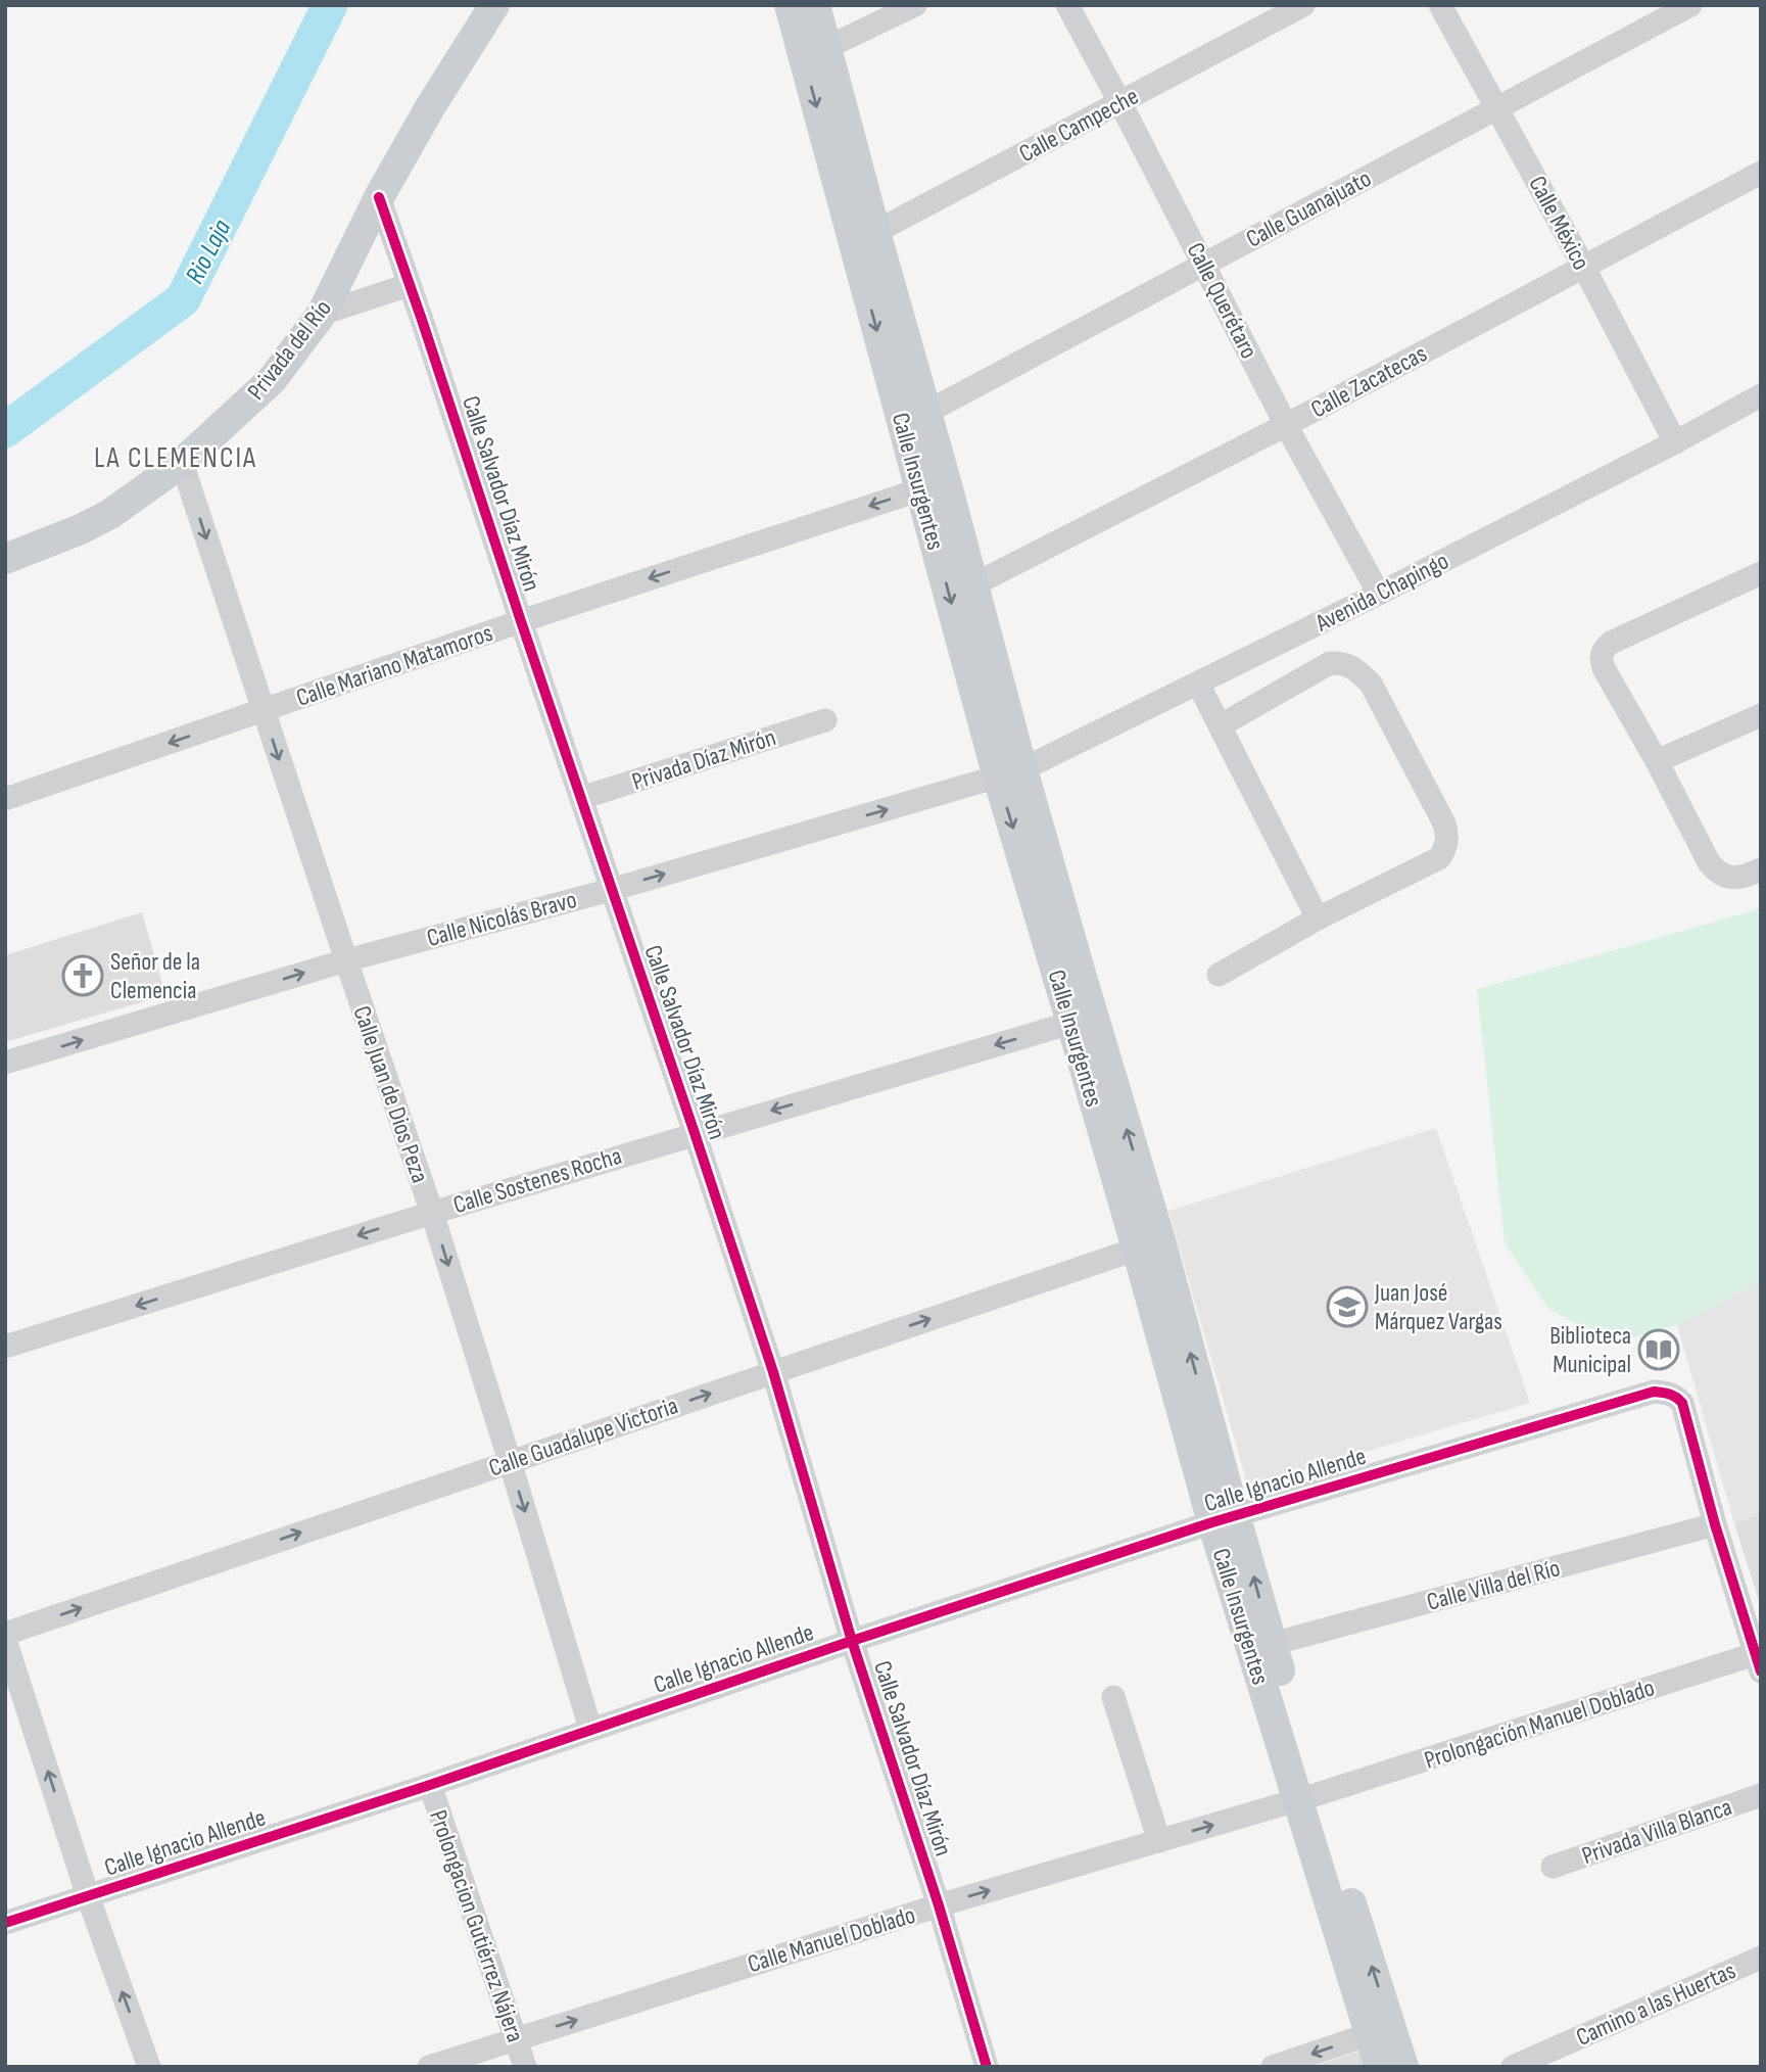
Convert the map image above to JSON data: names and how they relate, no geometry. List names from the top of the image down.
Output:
{
  "streets": {
    "main road": ["Privada del Río", "Calle Insurgentes"],
    "street": [
      "Calle Campeche",
      "Calle Guanajuato",
      "Calle México",
      "Calle Querétaro",
      "Calle Zacatecas",
      "Calle Salvador Díaz Mirón",
      "Avenida Chapingo",
      "Calle Mariano Matamoros",
      "Privada Díaz Mirón",
      "Calle Nicolás Bravo",
      "Calle Juan de Dios Peza",
      "Calle Sostenes Rocha",
      "Calle Guadalupe Victoria",
      "Calle Ignacio Allende",
      "Calle Villa del Río",
      "Prolongación Manuel Doblado",
      "Privada Villa Blanca",
      "Prolongacion Gutiérrez Nájera",
      "Calle Manuel Doblado",
      "Camino a las Huertas"
    ]
  },
  "crossings": [
    ["Calle Campeche", "Calle Querétaro"],
    ["Calle Campeche", "Calle Insurgentes"],
    ["Calle Guanajuato", "Calle México"],
    ["Calle Guanajuato", "Calle Querétaro"],
    ["Calle Guanajuato", "Calle Insurgentes"],
    ["Calle México", "Calle Zacatecas"],
    ["Calle México", "Avenida Chapingo"],
    ["Calle Querétaro", "Calle Zacatecas"],
    ["Calle Querétaro", "Avenida Chapingo"],
    ["Privada del Río", "Calle Salvador Díaz Mirón"],
    ["Privada del Río", "Calle Juan de Dios Peza"],
    ["Calle Zacatecas", "Calle Insurgentes"],
    ["Calle Insurgentes", "Avenida Chapingo"],
    ["Calle Insurgentes", "Calle Mariano Matamoros"],
    ["Calle Insurgentes", "Calle Nicolás Bravo"],
    ["Calle Insurgentes", "Calle Sostenes Rocha"],
    ["Calle Insurgentes", "Calle Guadalupe Victoria"],
    ["Calle Insurgentes", "Calle Ignacio Allende"],
    ["Calle Insurgentes", "Calle Villa del Río"],
    ["Calle Insurgentes", "Prolongación Manuel Doblado"],
    ["Calle Insurgentes", "Calle Manuel Doblado"],
    ["Calle Salvador Díaz Mirón", "Calle Mariano Matamoros"],
    ["Calle Salvador Díaz Mirón", "Privada Díaz Mirón"],
    ["Calle Salvador Díaz Mirón", "Calle Nicolás Bravo"],
    ["Calle Salvador Díaz Mirón", "Calle Sostenes Rocha"],
    ["Calle Salvador Díaz Mirón", "Calle Guadalupe Victoria"],
    ["Calle Salvador Díaz Mirón", "Calle Ignacio Allende"],
    ["Calle Salvador Díaz Mirón", "Calle Manuel Doblado"],
    ["Avenida Chapingo", "Calle Nicolás Bravo"],
    ["Calle Mariano Matamoros", "Calle Juan de Dios Peza"],
    ["Calle Nicolás Bravo", "Calle Juan de Dios Peza"],
    ["Calle Juan de Dios Peza", "Calle Sostenes Rocha"],
    ["Calle Juan de Dios Peza", "Calle Guadalupe Victoria"],
    ["Calle Juan de Dios Peza", "Calle Ignacio Allende"],
    ["Calle Ignacio Allende", "Calle Villa del Río"],
    ["Calle Ignacio Allende", "Prolongacion Gutiérrez Nájera"],
    ["Prolongación Manuel Doblado", "Calle Manuel Doblado"],
    ["Prolongacion Gutiérrez Nájera", "Calle Manuel Doblado"]
  ],
  "one_way": [
    "Calle Mariano Matamoros",
    "Calle Nicolás Bravo",
    "Calle Juan de Dios Peza",
    "Calle Sostenes Rocha",
    "Calle Guadalupe Victoria",
    "Calle Manuel Doblado"
  ],
  "districts": ["LA CLEMENCIA"],
  "water": ["Rio Laja"],
  "places": {
    "church": ["Señor de la Clemencia"],
    "school or university": ["Juan José Márquez Vargas"],
    "library": ["Biblioteca Municipal"]
  }
}
